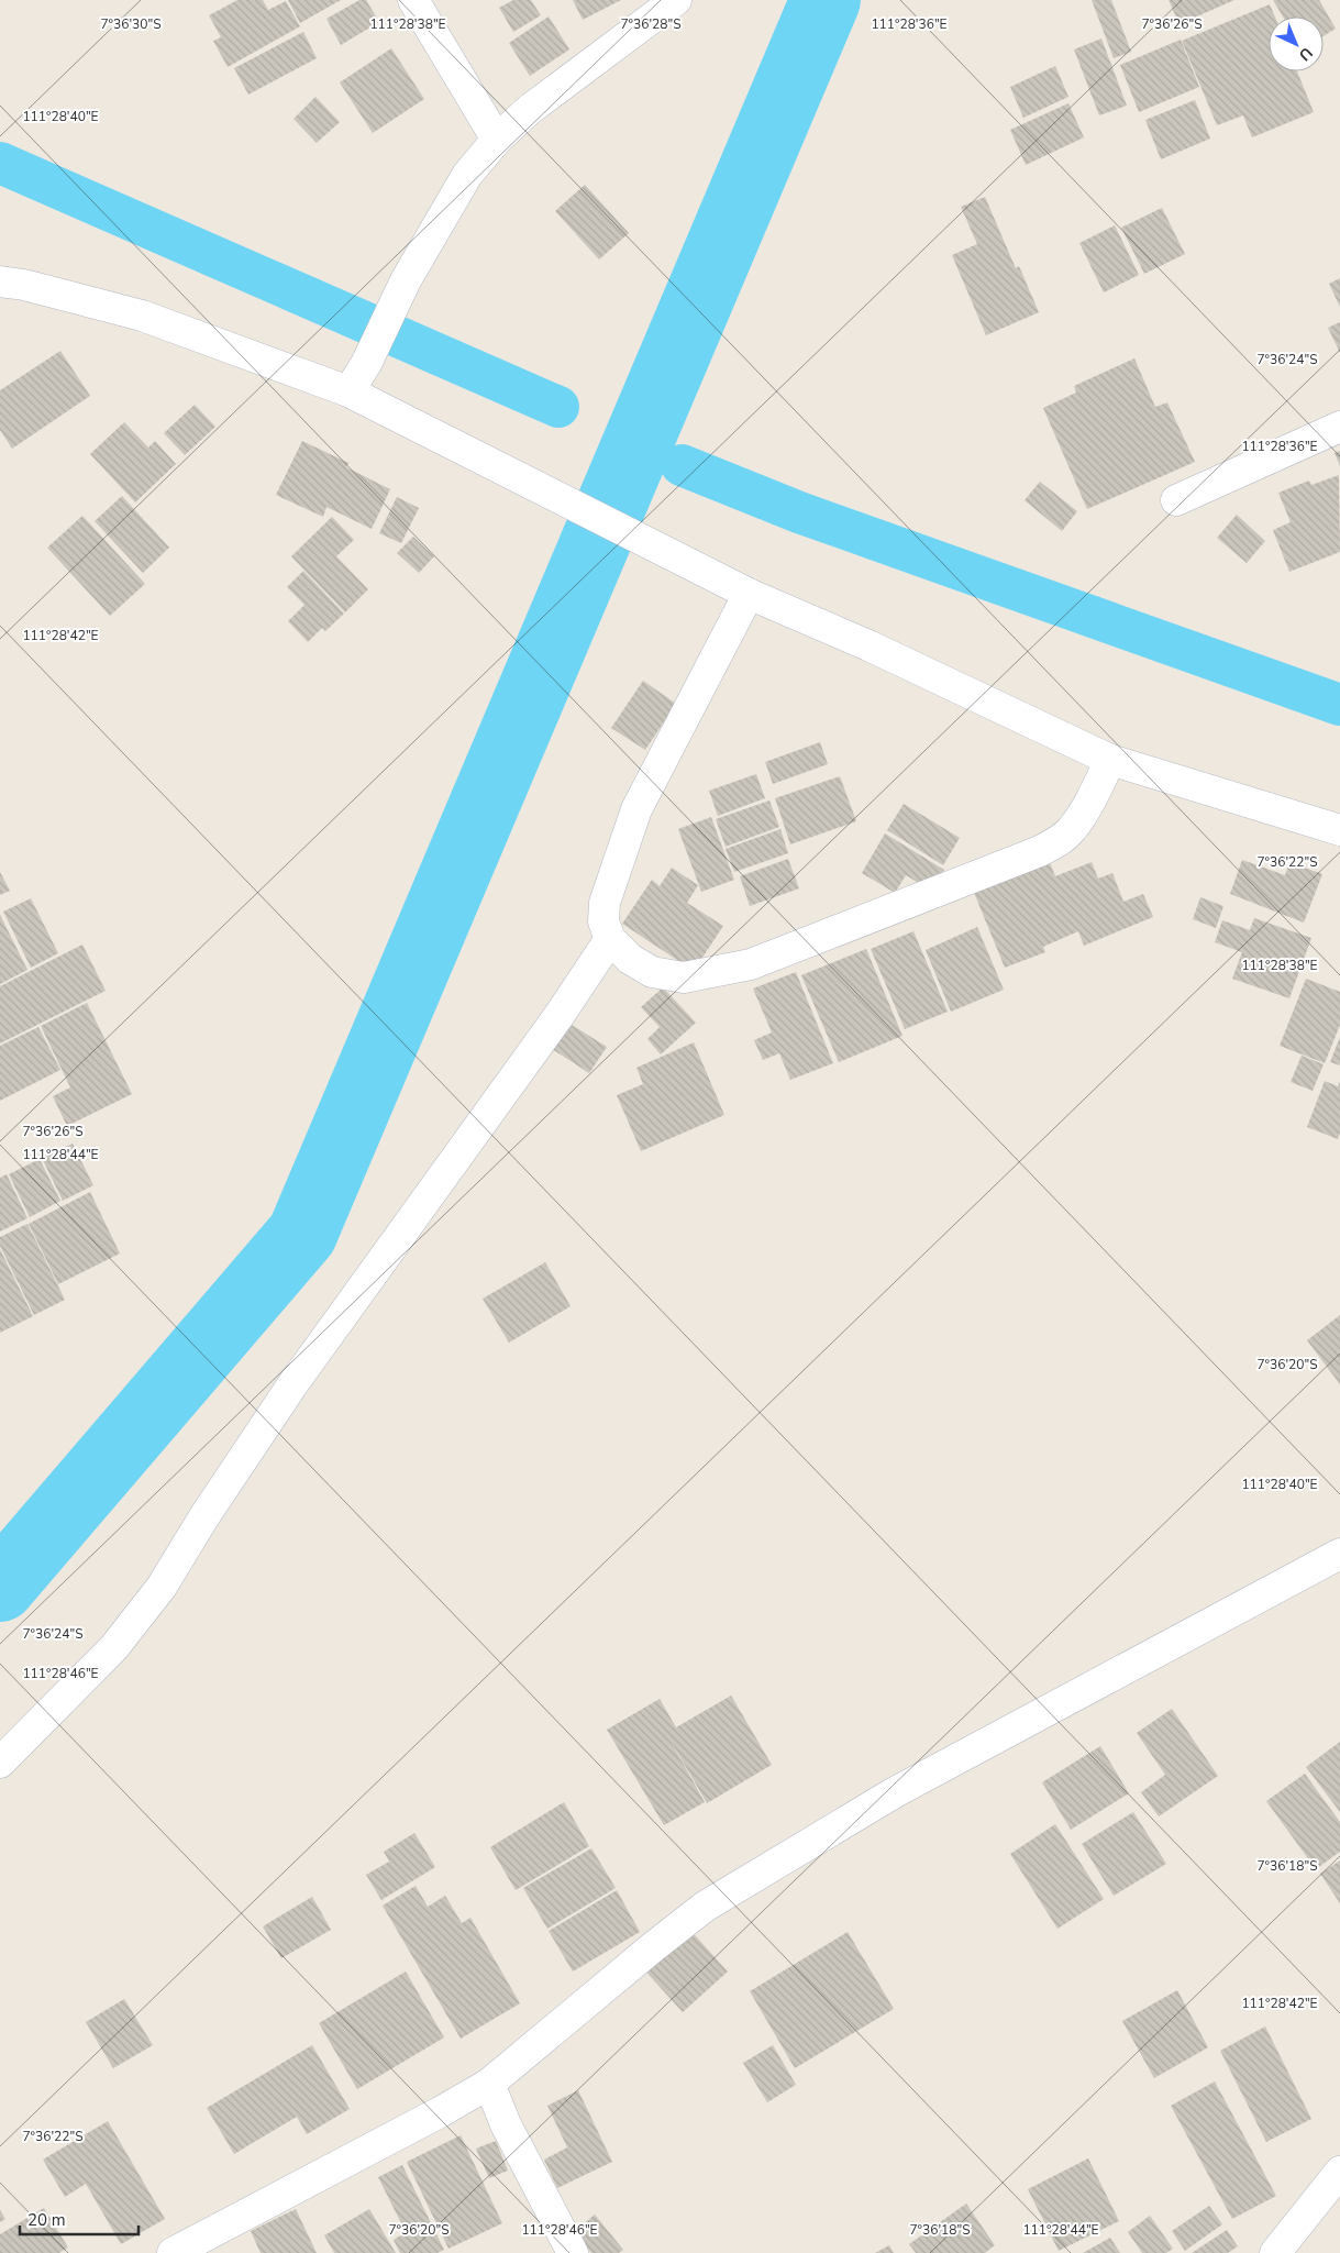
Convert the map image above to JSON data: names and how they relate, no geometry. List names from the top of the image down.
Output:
{
  "scale_bar": "20 m",
  "north": "bottom right",
  "coordinates": [
    "7°36'30\"S",
    "7°36'28\"S",
    "7°36'26\"S",
    "111°28'38\"E",
    "111°28'36\"E",
    "111°28'40\"E",
    "7°36'24\"S",
    "111°28'42\"E",
    "7°36'22\"S",
    "111°28'44\"E",
    "7°36'20\"S",
    "111°28'46\"E",
    "7°36'18\"S"
  ]
}
